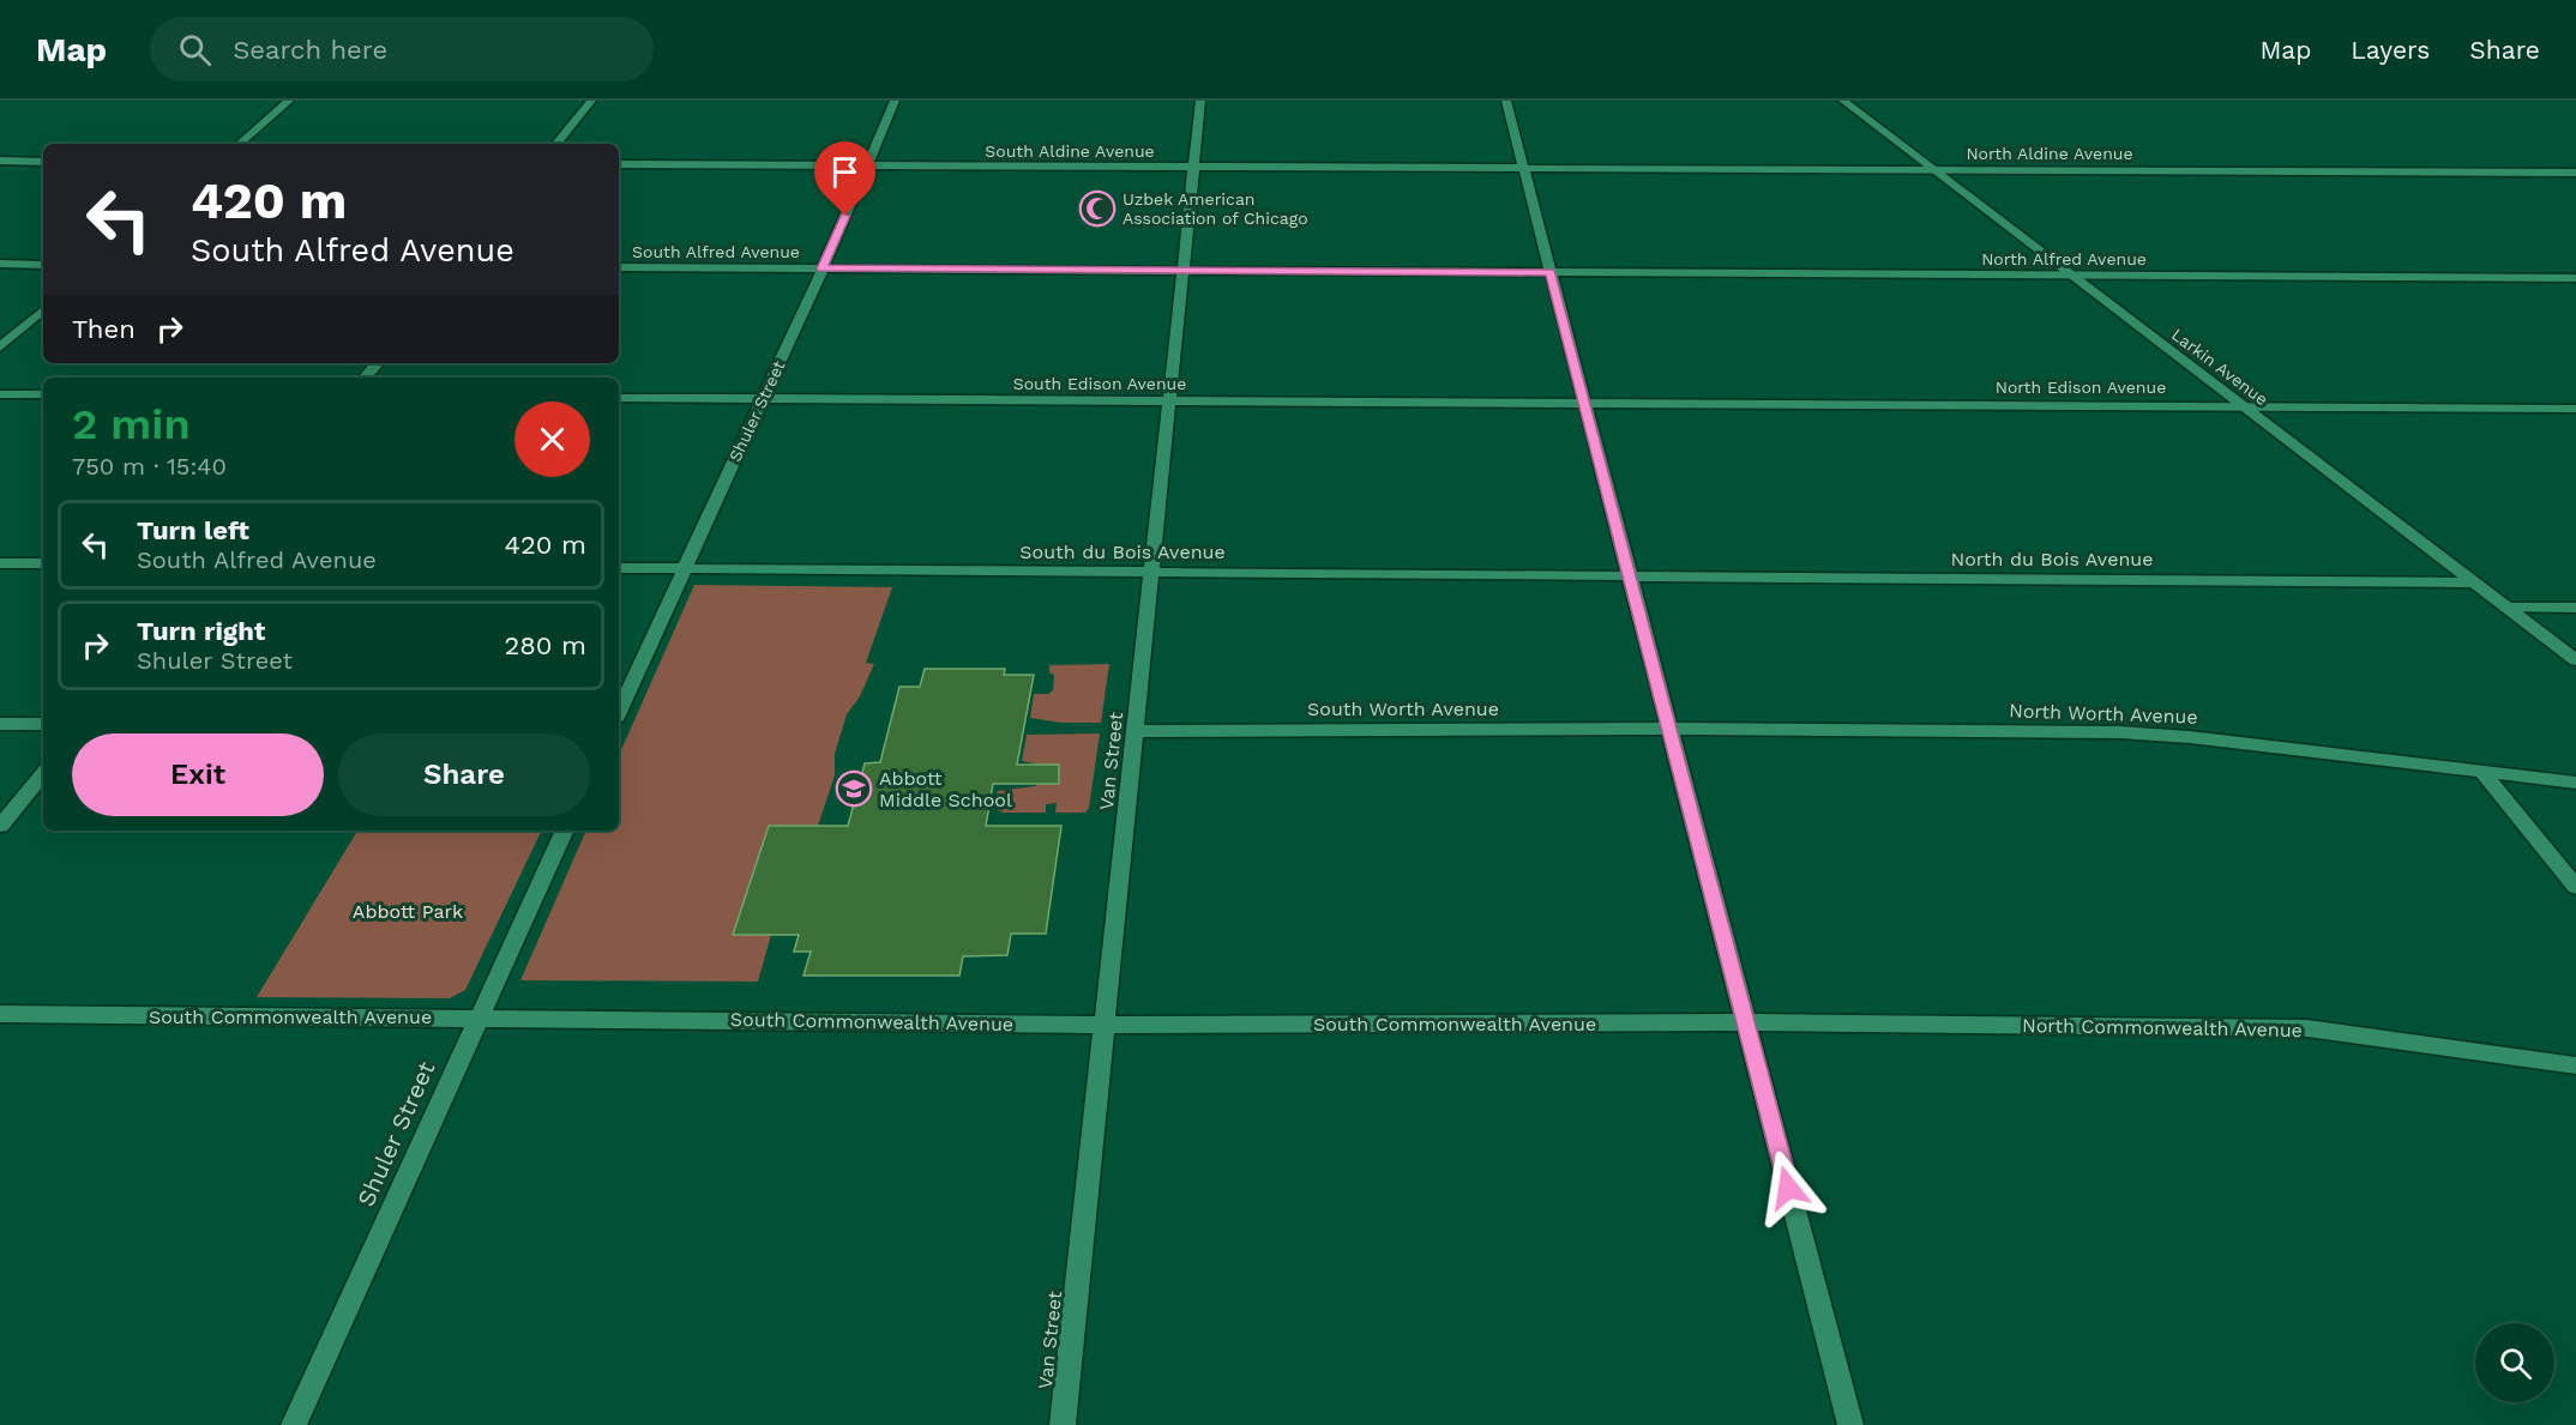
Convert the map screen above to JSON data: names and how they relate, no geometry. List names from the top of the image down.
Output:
{
  "streets": {
    "street": [
      "South Aldine Avenue",
      "North Aldine Avenue",
      "South Alfred Avenue",
      "North Alfred Avenue",
      "Larkin Avenue",
      "South Edison Avenue",
      "North Edison Avenue",
      "Shuler Street",
      "South du Bois Avenue",
      "North du Bois Avenue",
      "South Worth Avenue",
      "North Worth Avenue",
      "Van Street",
      "South Commonwealth Avenue",
      "North Commonwealth Avenue"
    ]
  },
  "crossings": [
    ["South Aldine Avenue", "North Aldine Avenue"],
    ["South Aldine Avenue", "Shuler Street"],
    ["South Aldine Avenue", "Van Street"],
    ["North Aldine Avenue", "Larkin Avenue"],
    ["South Alfred Avenue", "North Alfred Avenue"],
    ["South Alfred Avenue", "Shuler Street"],
    ["South Alfred Avenue", "Van Street"],
    ["North Alfred Avenue", "Larkin Avenue"],
    ["Larkin Avenue", "North Edison Avenue"],
    ["Larkin Avenue", "North du Bois Avenue"],
    ["South Edison Avenue", "North Edison Avenue"],
    ["South Edison Avenue", "Shuler Street"],
    ["South Edison Avenue", "Van Street"],
    ["Shuler Street", "South du Bois Avenue"],
    ["Shuler Street", "South Commonwealth Avenue"],
    ["South du Bois Avenue", "North du Bois Avenue"],
    ["South du Bois Avenue", "Van Street"],
    ["South Worth Avenue", "North Worth Avenue"],
    ["South Worth Avenue", "Van Street"],
    ["Van Street", "South Commonwealth Avenue"],
    ["South Commonwealth Avenue", "North Commonwealth Avenue"]
  ],
  "parks": ["Abbott Park"],
  "places": {
    "mosque": ["Uzbek American Association of Chicago"],
    "school or university": ["Abbott Middle School"]
  },
  "page": {
    "header": "Map",
    "search": "Search here",
    "nav": ["Map", "Layers", "Share"],
    "turn": ["420 m", "South Alfred Avenue"],
    "then": "Then",
    "heading": ["2 min", "750 m · 15:40"],
    "list": [
      {
        "name": "Turn left",
        "note": "South Alfred Avenue",
        "value": "420 m"
      },
      {
        "name": "Turn right",
        "note": "Shuler Street",
        "value": "280 m"
      }
    ],
    "buttons": ["Exit", "Share"]
  }
}
